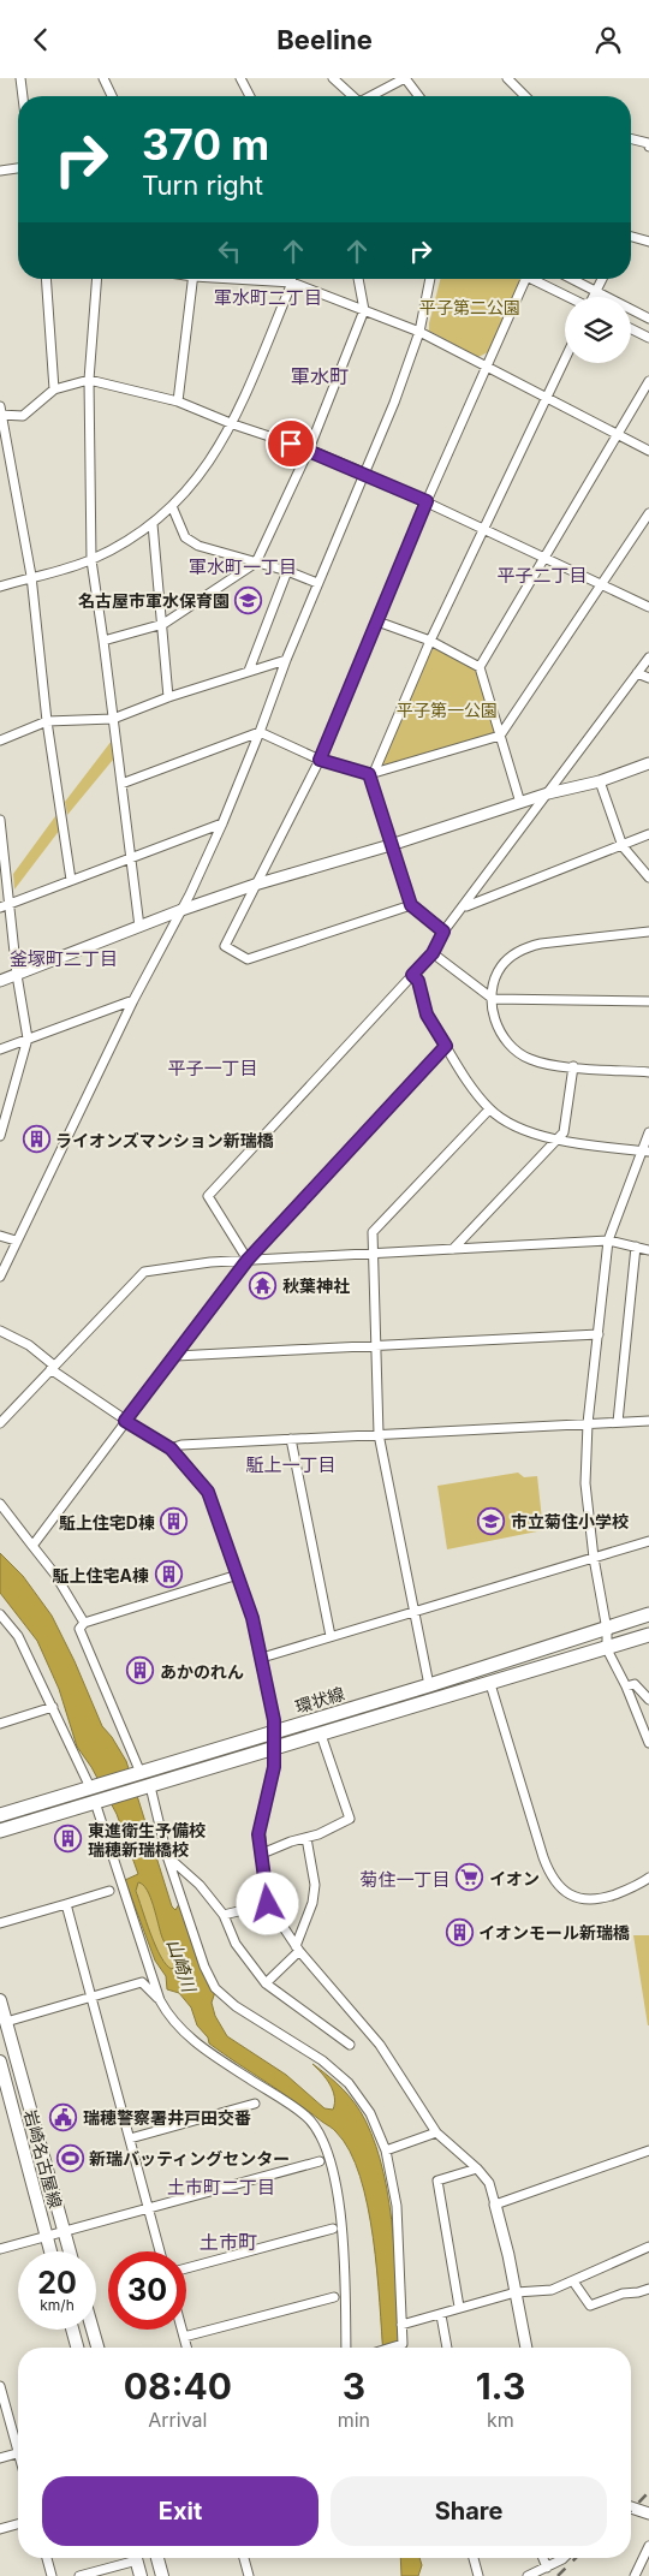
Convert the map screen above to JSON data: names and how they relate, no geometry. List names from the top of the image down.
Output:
{
  "streets": {
    "main road": ["環状線", "岩崎名古屋線"]
  },
  "districts": [
    "軍水町二丁目",
    "軍水町",
    "軍水町一丁目",
    "平子二丁目",
    "釜塚町二丁目",
    "平子一丁目",
    "駈上一丁目",
    "菊住一丁目",
    "土市町二丁目",
    "土市町"
  ],
  "water": ["山崎川"],
  "parks": ["平子第二公園", "平子第一公園"],
  "places": {
    "school or university": ["名古屋市軍水保育園", "市立菊住小学校"],
    "building": [
      "ライオンズマンション新瑞橋",
      "駈上住宅D棟",
      "駈上住宅A棟",
      "あかのれん",
      "東進衛生予備校 瑞穂新瑞橋校",
      "イオンモール新瑞橋"
    ],
    "temple": ["秋葉神社"],
    "supermarket": ["イオン"],
    "public building": ["瑞穂警察署井戸田交番"],
    "sports": ["新瑞バッティングセンター"]
  },
  "page": {
    "header": "Beeline",
    "turn": ["370 m", "Turn right"],
    "speed": "20 km/h",
    "limit": "30",
    "eta": [
      "08:40",
      "Arrival",
      "3",
      "min",
      "1.3",
      "km"
    ],
    "buttons": ["Exit", "Share"]
  }
}
